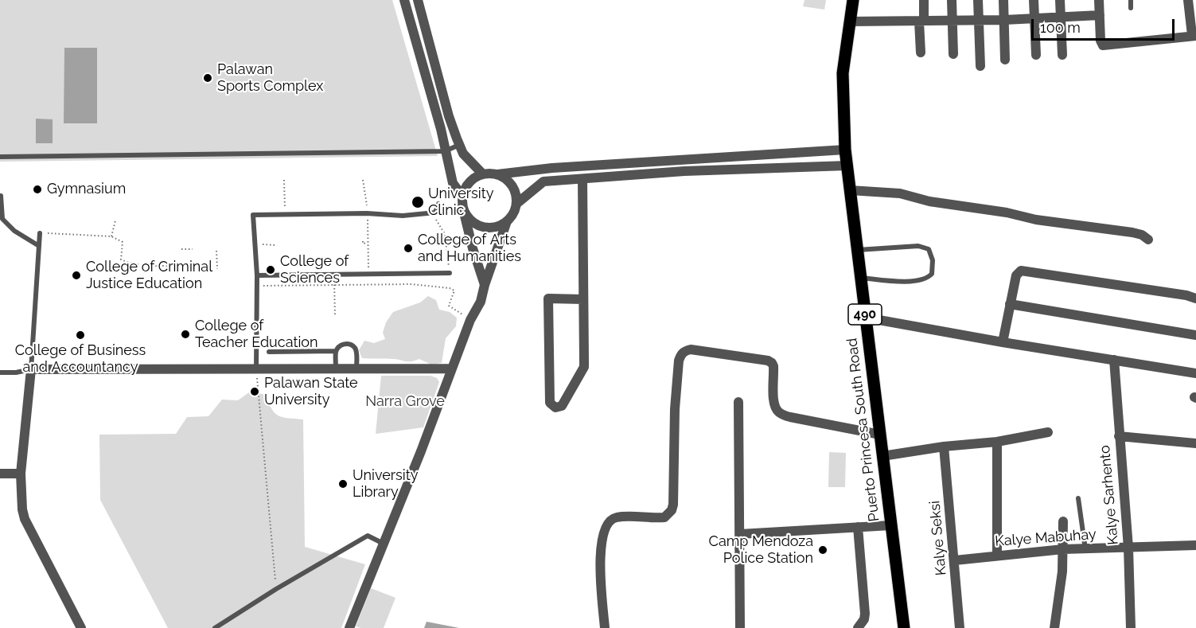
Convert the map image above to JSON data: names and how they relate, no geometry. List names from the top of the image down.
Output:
{
  "streets": {
    "main road": ["490", "Puerto Princesa South Road"],
    "street": ["Kalye Sarhento", "Kalye Seksi", "Kalye Mabuhay"]
  },
  "crossings": [
    ["Kalye Sarhento", "Kalye Mabuhay"],
    ["Kalye Seksi", "Kalye Mabuhay"]
  ],
  "parks": ["Narra Grove"],
  "places": [
    "Palawan Sports Complex",
    "Gymnasium",
    "University Clinic",
    "College of Arts and Humanities",
    "College of Sciences",
    "College of Criminal Justice Education",
    "College of Teacher Education",
    "College of Business and Accountancy",
    "Palawan State University",
    "University Library",
    "Camp Mendoza Police Station"
  ],
  "scale_bar": "100 m"
}
